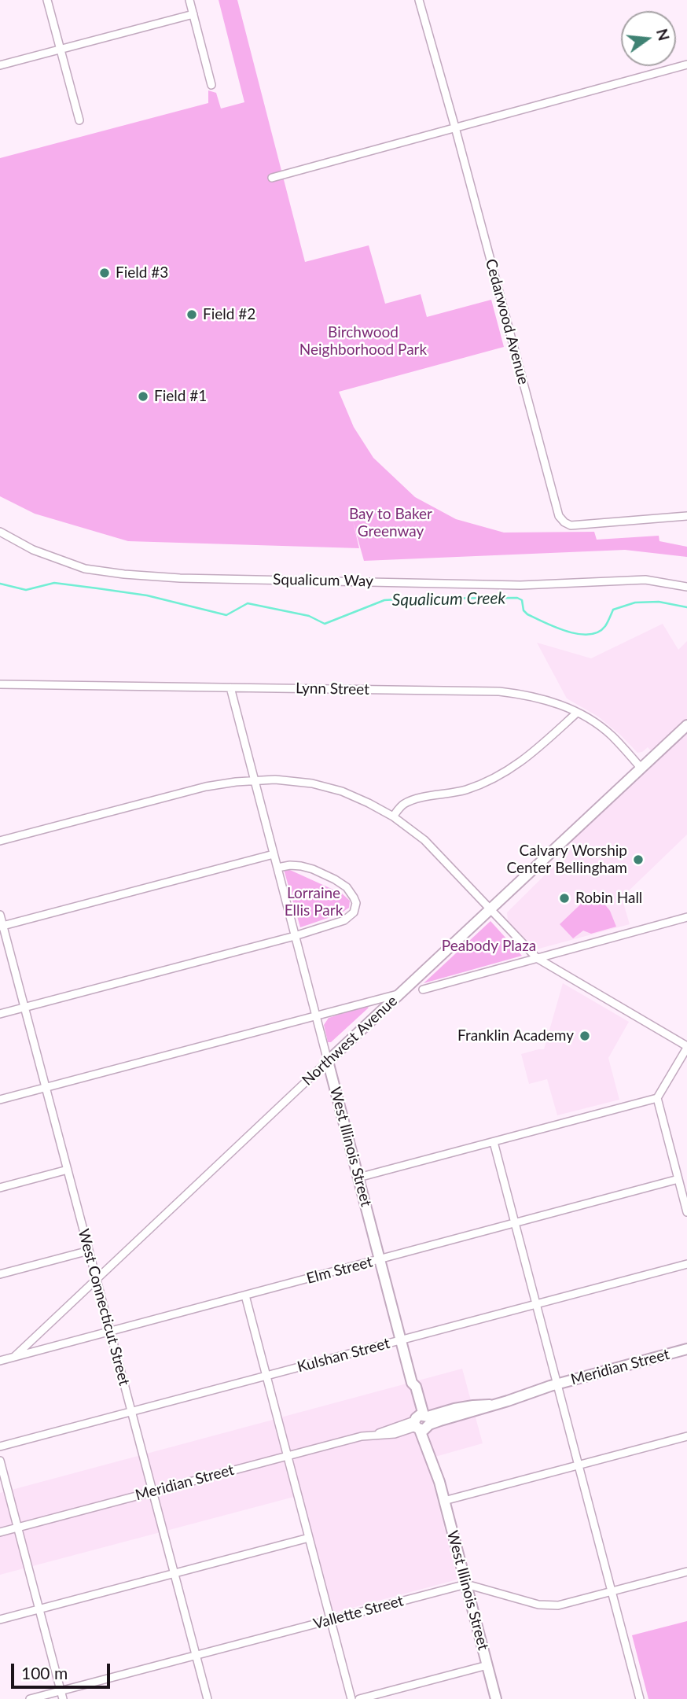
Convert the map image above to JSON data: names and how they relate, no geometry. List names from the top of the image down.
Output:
{
  "streets": {
    "main road": ["Northwest Avenue", "West Illinois Street", "Meridian Street"],
    "street": [
      "Cedarwood Avenue",
      "Squalicum Way",
      "Lynn Street",
      "Elm Street",
      "West Connecticut Street",
      "Kulshan Street",
      "Vallette Street"
    ]
  },
  "crossings": [
    ["Lynn Street", "Northwest Avenue"],
    ["Lynn Street", "West Illinois Street"],
    ["Northwest Avenue", "West Illinois Street"],
    ["Northwest Avenue", "Elm Street"],
    ["Northwest Avenue", "West Connecticut Street"],
    ["West Illinois Street", "Elm Street"],
    ["West Illinois Street", "Kulshan Street"],
    ["West Illinois Street", "Meridian Street"],
    ["West Illinois Street", "Vallette Street"],
    ["Elm Street", "West Connecticut Street"],
    ["West Connecticut Street", "Kulshan Street"],
    ["West Connecticut Street", "Meridian Street"],
    ["West Connecticut Street", "Vallette Street"]
  ],
  "water": ["Squalicum Creek"],
  "parks": [
    "Birchwood Neighborhood Park",
    "Bay to Baker Greenway",
    "Lorraine Ellis Park",
    "Peabody Plaza"
  ],
  "places": [
    "Field #3",
    "Field #2",
    "Field #1",
    "Calvary Worship Center Bellingham",
    "Robin Hall",
    "Franklin Academy"
  ],
  "scale_bar": "100 m",
  "north": "right"
}
